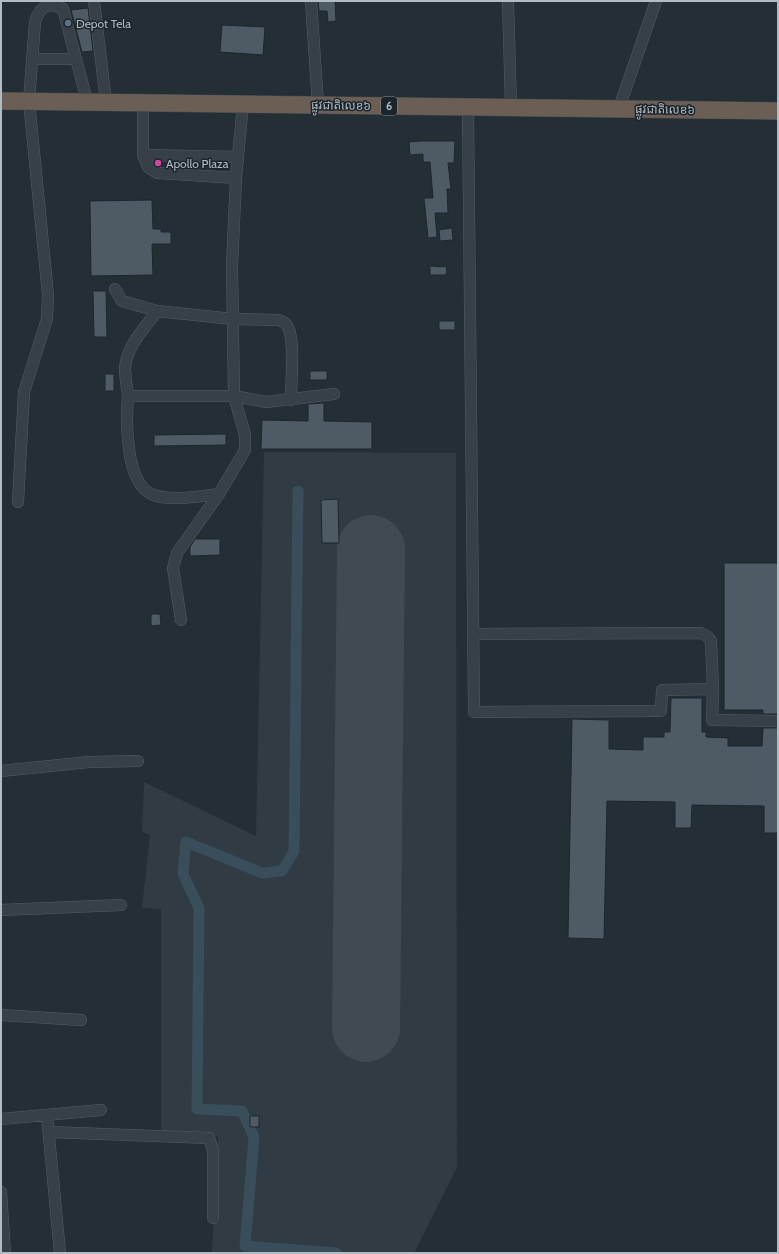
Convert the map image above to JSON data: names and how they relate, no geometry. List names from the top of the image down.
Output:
{
  "streets": {
    "highway": ["ផ្លូវជាតិលេខ៦", "6"]
  },
  "places": ["Depot Tela", "Apollo Plaza"]
}
